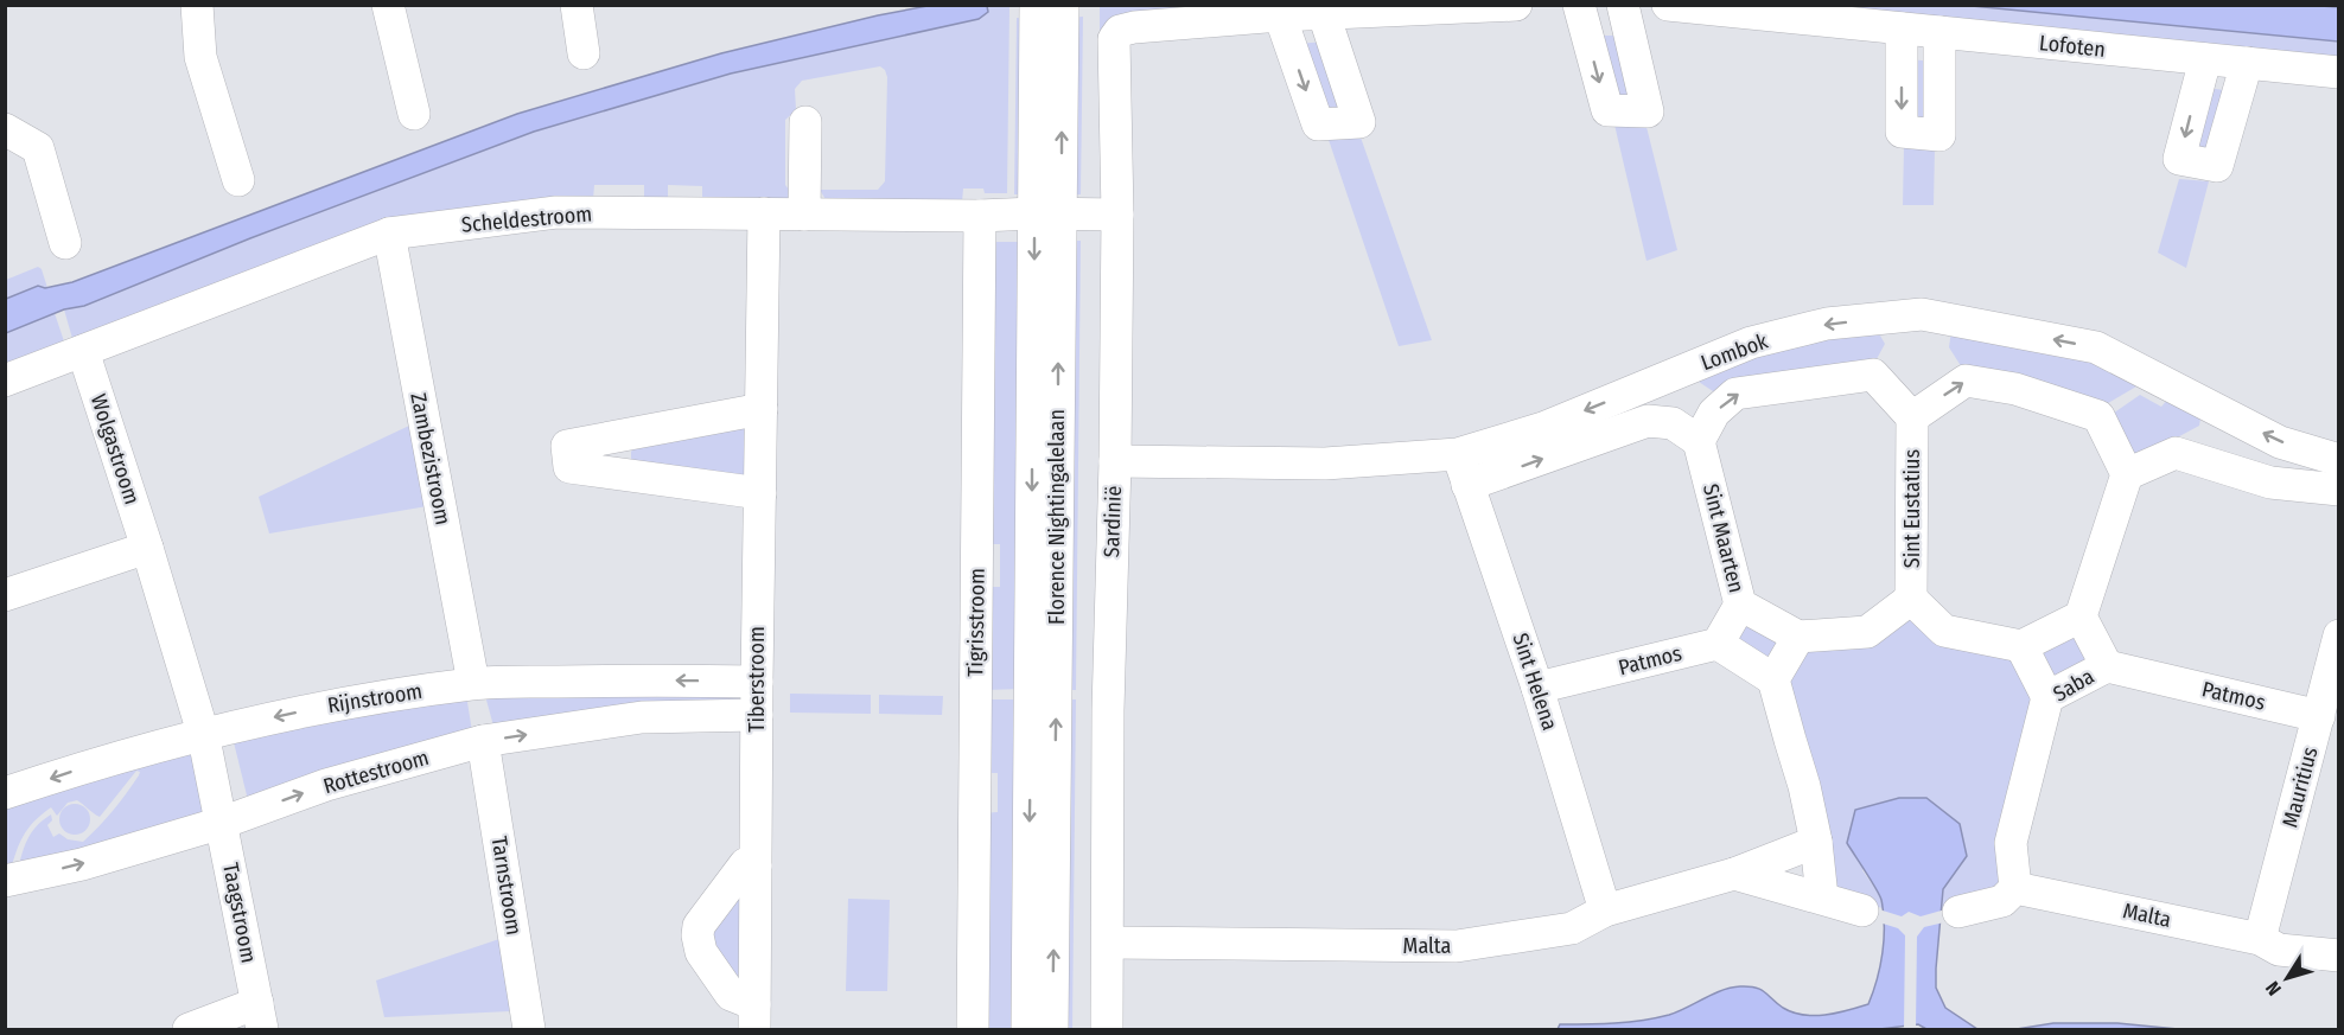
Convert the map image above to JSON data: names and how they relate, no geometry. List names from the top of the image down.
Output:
{
  "streets": {
    "street": [
      "Lofoten",
      "Scheldestroom",
      "Lombok",
      "Wolgastroom",
      "Zambezistroom",
      "Sint Eustatius",
      "Florence Nightingalelaan",
      "Sardinië",
      "Sint Maarten",
      "Tigrisstroom",
      "Patmos",
      "Tiberstroom",
      "Sint Helena",
      "Saba",
      "Rijnstroom",
      "Rottestroom",
      "Mauritius",
      "Tarnstroom",
      "Taagstroom",
      "Malta"
    ]
  },
  "crossings": [
    ["Scheldestroom", "Wolgastroom"],
    ["Scheldestroom", "Zambezistroom"],
    ["Scheldestroom", "Florence Nightingalelaan"],
    ["Scheldestroom", "Sardinië"],
    ["Scheldestroom", "Tigrisstroom"],
    ["Scheldestroom", "Tiberstroom"],
    ["Lombok", "Sint Eustatius"],
    ["Lombok", "Sardinië"],
    ["Lombok", "Sint Maarten"],
    ["Lombok", "Sint Helena"],
    ["Lombok", "Saba"],
    ["Wolgastroom", "Rijnstroom"],
    ["Wolgastroom", "Taagstroom"],
    ["Zambezistroom", "Rijnstroom"],
    ["Sint Eustatius", "Sint Maarten"],
    ["Sint Eustatius", "Saba"],
    ["Sardinië", "Malta"],
    ["Patmos", "Sint Helena"],
    ["Patmos", "Saba"],
    ["Patmos", "Mauritius"],
    ["Tiberstroom", "Rijnstroom"],
    ["Tiberstroom", "Rottestroom"],
    ["Sint Helena", "Malta"],
    ["Saba", "Malta"],
    ["Rijnstroom", "Taagstroom"],
    ["Rottestroom", "Tarnstroom"],
    ["Rottestroom", "Taagstroom"],
    ["Mauritius", "Malta"]
  ],
  "north": "bottom left"
}
